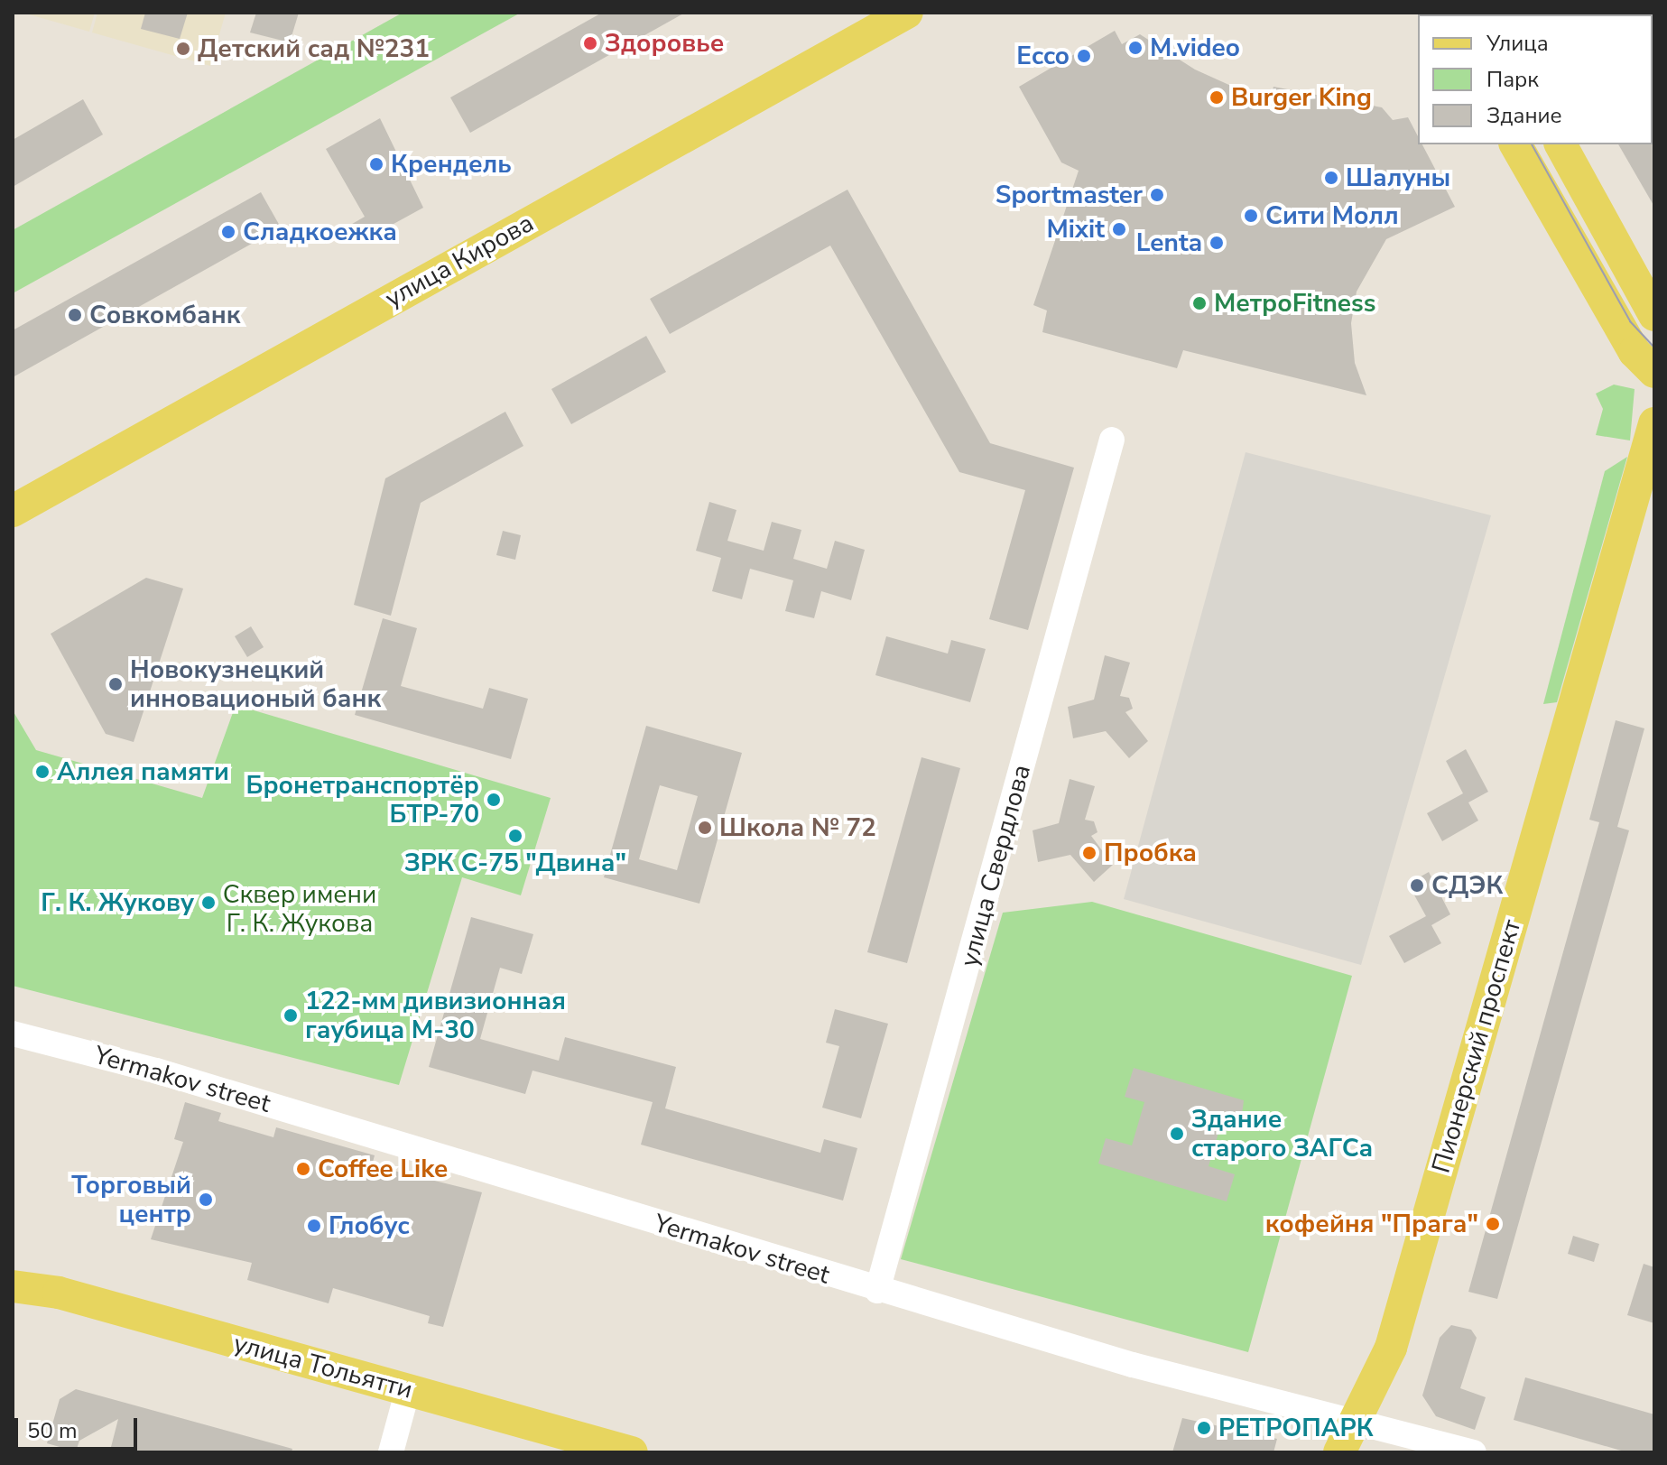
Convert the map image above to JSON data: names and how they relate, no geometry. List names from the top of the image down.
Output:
{
  "streets": {
    "main road": ["улица Кирова", "Пионерский проспект", "улица Тольятти"],
    "street": ["улица Свердлова", "Yermakov street"]
  },
  "crossings": [
    ["улица Свердлова", "Yermakov street"],
    ["Пионерский проспект", "Yermakov street"]
  ],
  "parks": ["Сквер имени Г. К. Жукова"],
  "places": [
    "Здоровье",
    "M.video",
    "Детский сад №231",
    "Ecco",
    "Burger King",
    "Крендель",
    "Шалуны",
    "Sportmaster",
    "Сити Молл",
    "Mixit",
    "Сладкоежка",
    "Lenta",
    "МетроFitness",
    "Совкомбанк",
    "Новокузнецкий инновационый банк",
    "Аллея памяти",
    "Бронетранспортёр БТР-70",
    "Школа № 72",
    "ЗРК С-75 \"Двина\"",
    "Пробка",
    "СДЭК",
    "Г. К. Жукову",
    "122-мм дивизионная гаубица М-30",
    "Здание старого ЗАГСа",
    "Coffee Like",
    "Торговый центр",
    "кофейня \"Прага\"",
    "Глобус",
    "РЕТРОПАРК"
  ],
  "legend": ["Улица", "Парк", "Здание"],
  "scale_bar": "50 m"
}
